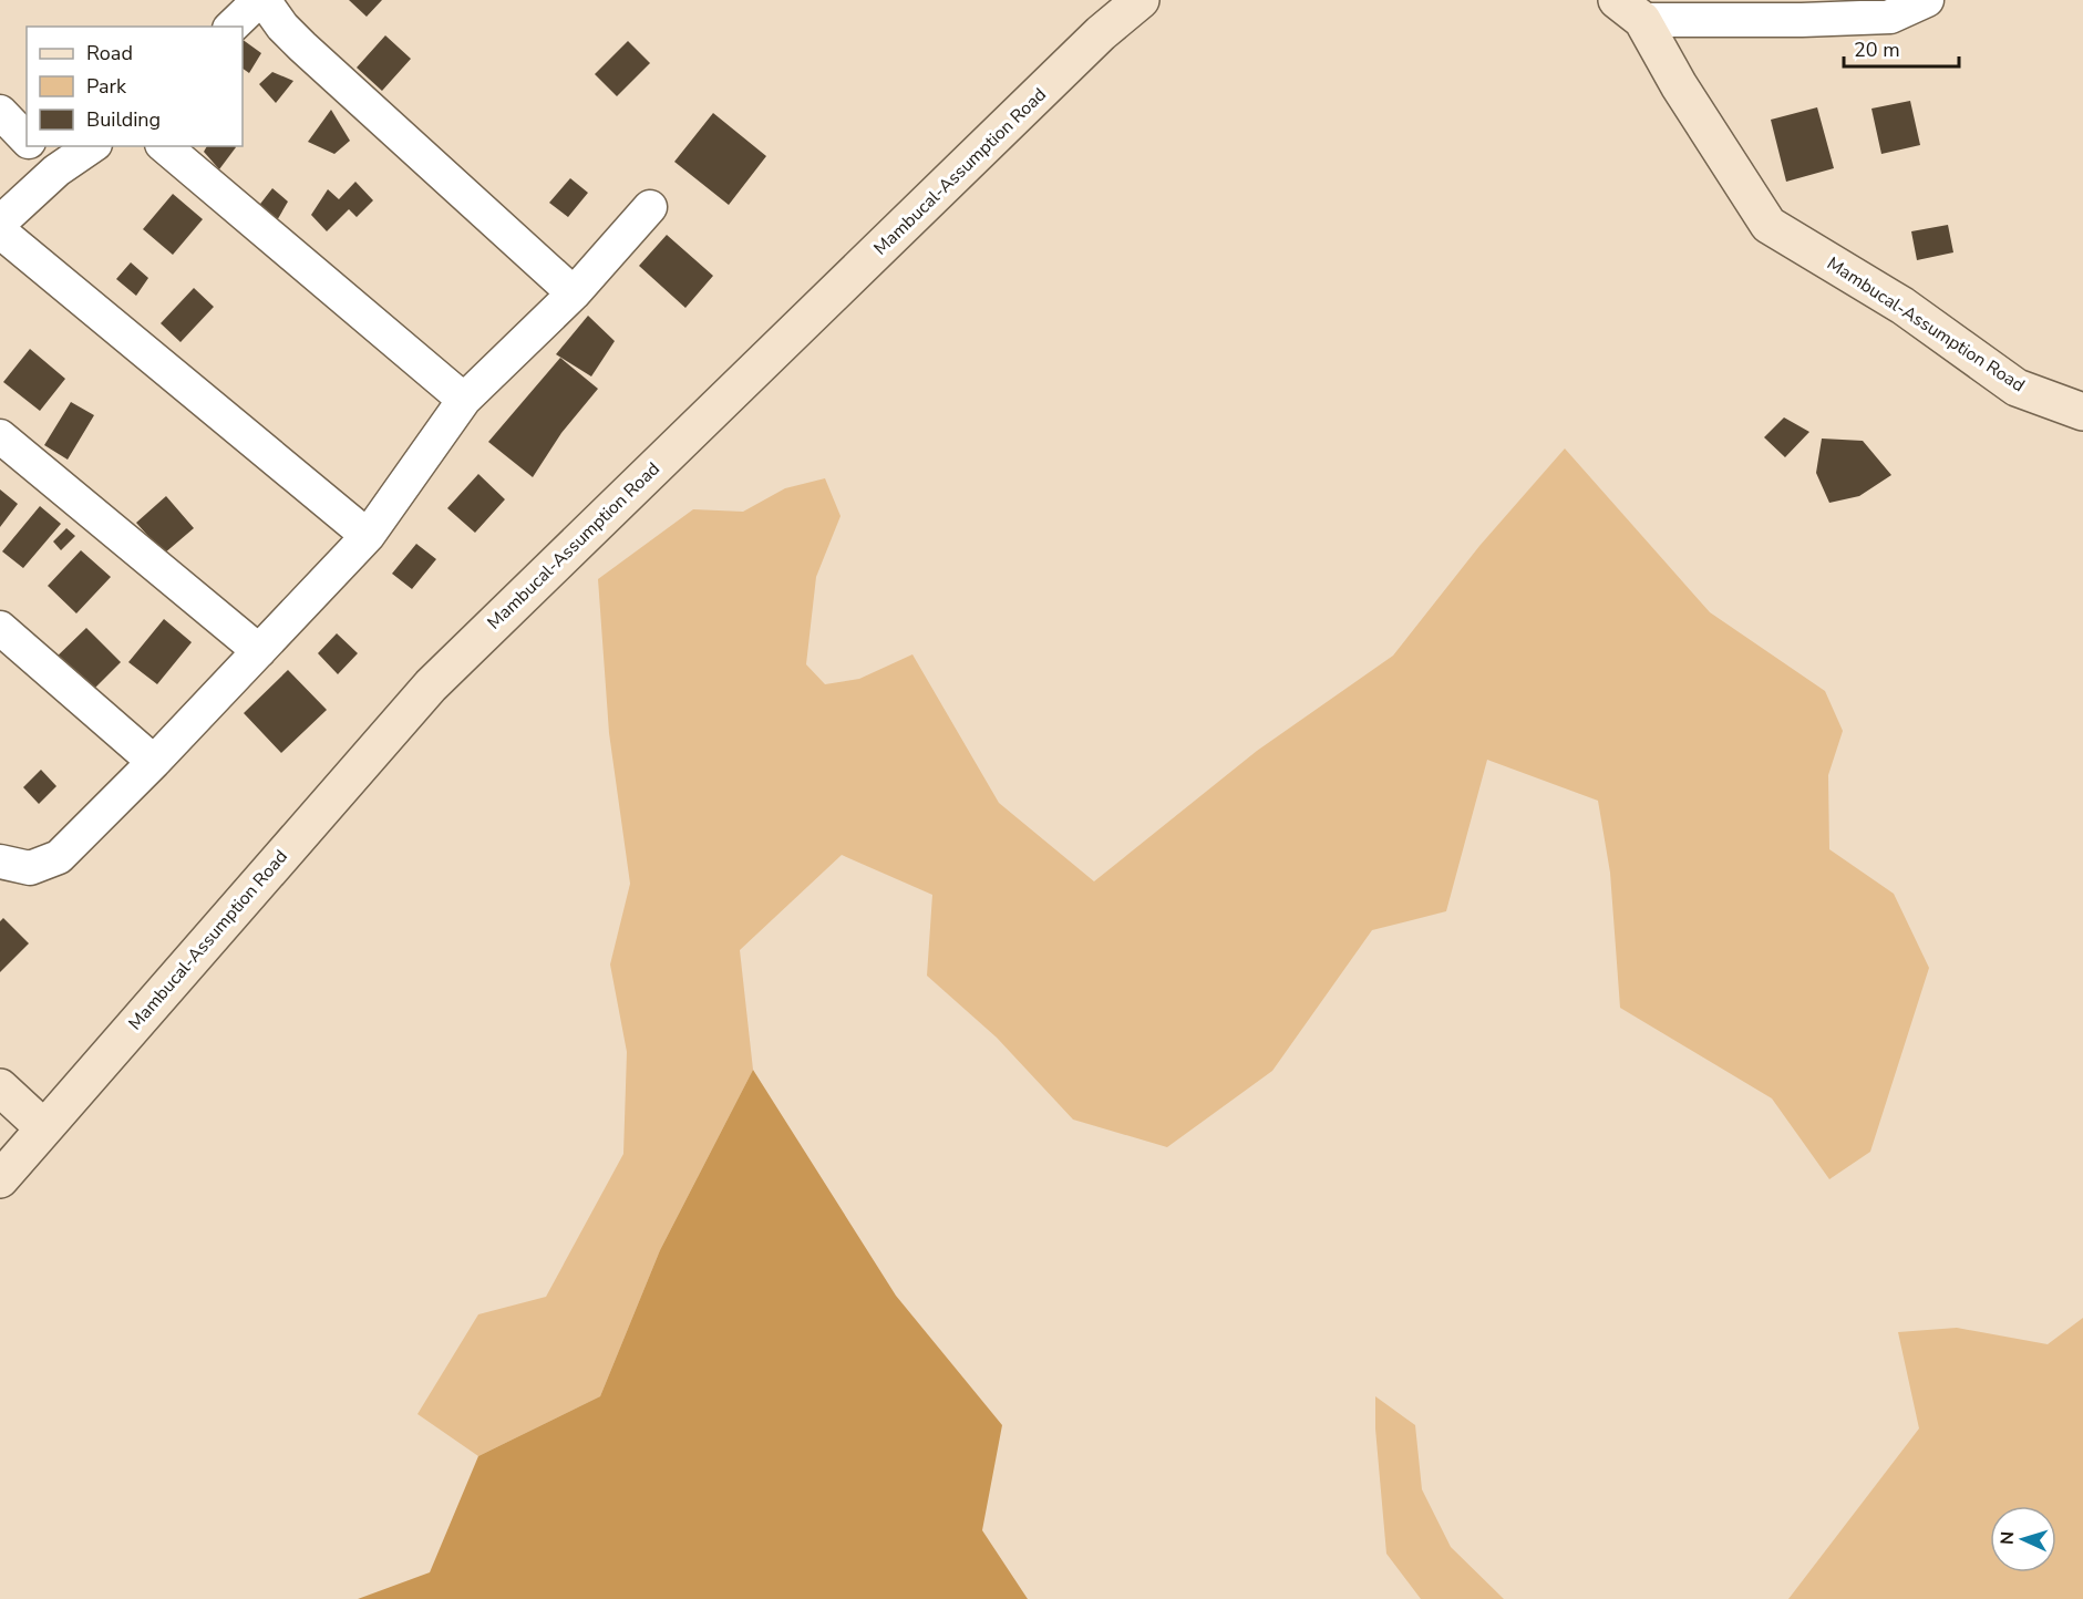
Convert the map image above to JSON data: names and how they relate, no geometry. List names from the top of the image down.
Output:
{
  "streets": {
    "street": ["Mambucal-Assumption Road"]
  },
  "legend": ["Road", "Park", "Building"],
  "scale_bar": "20 m",
  "north": "left"
}
